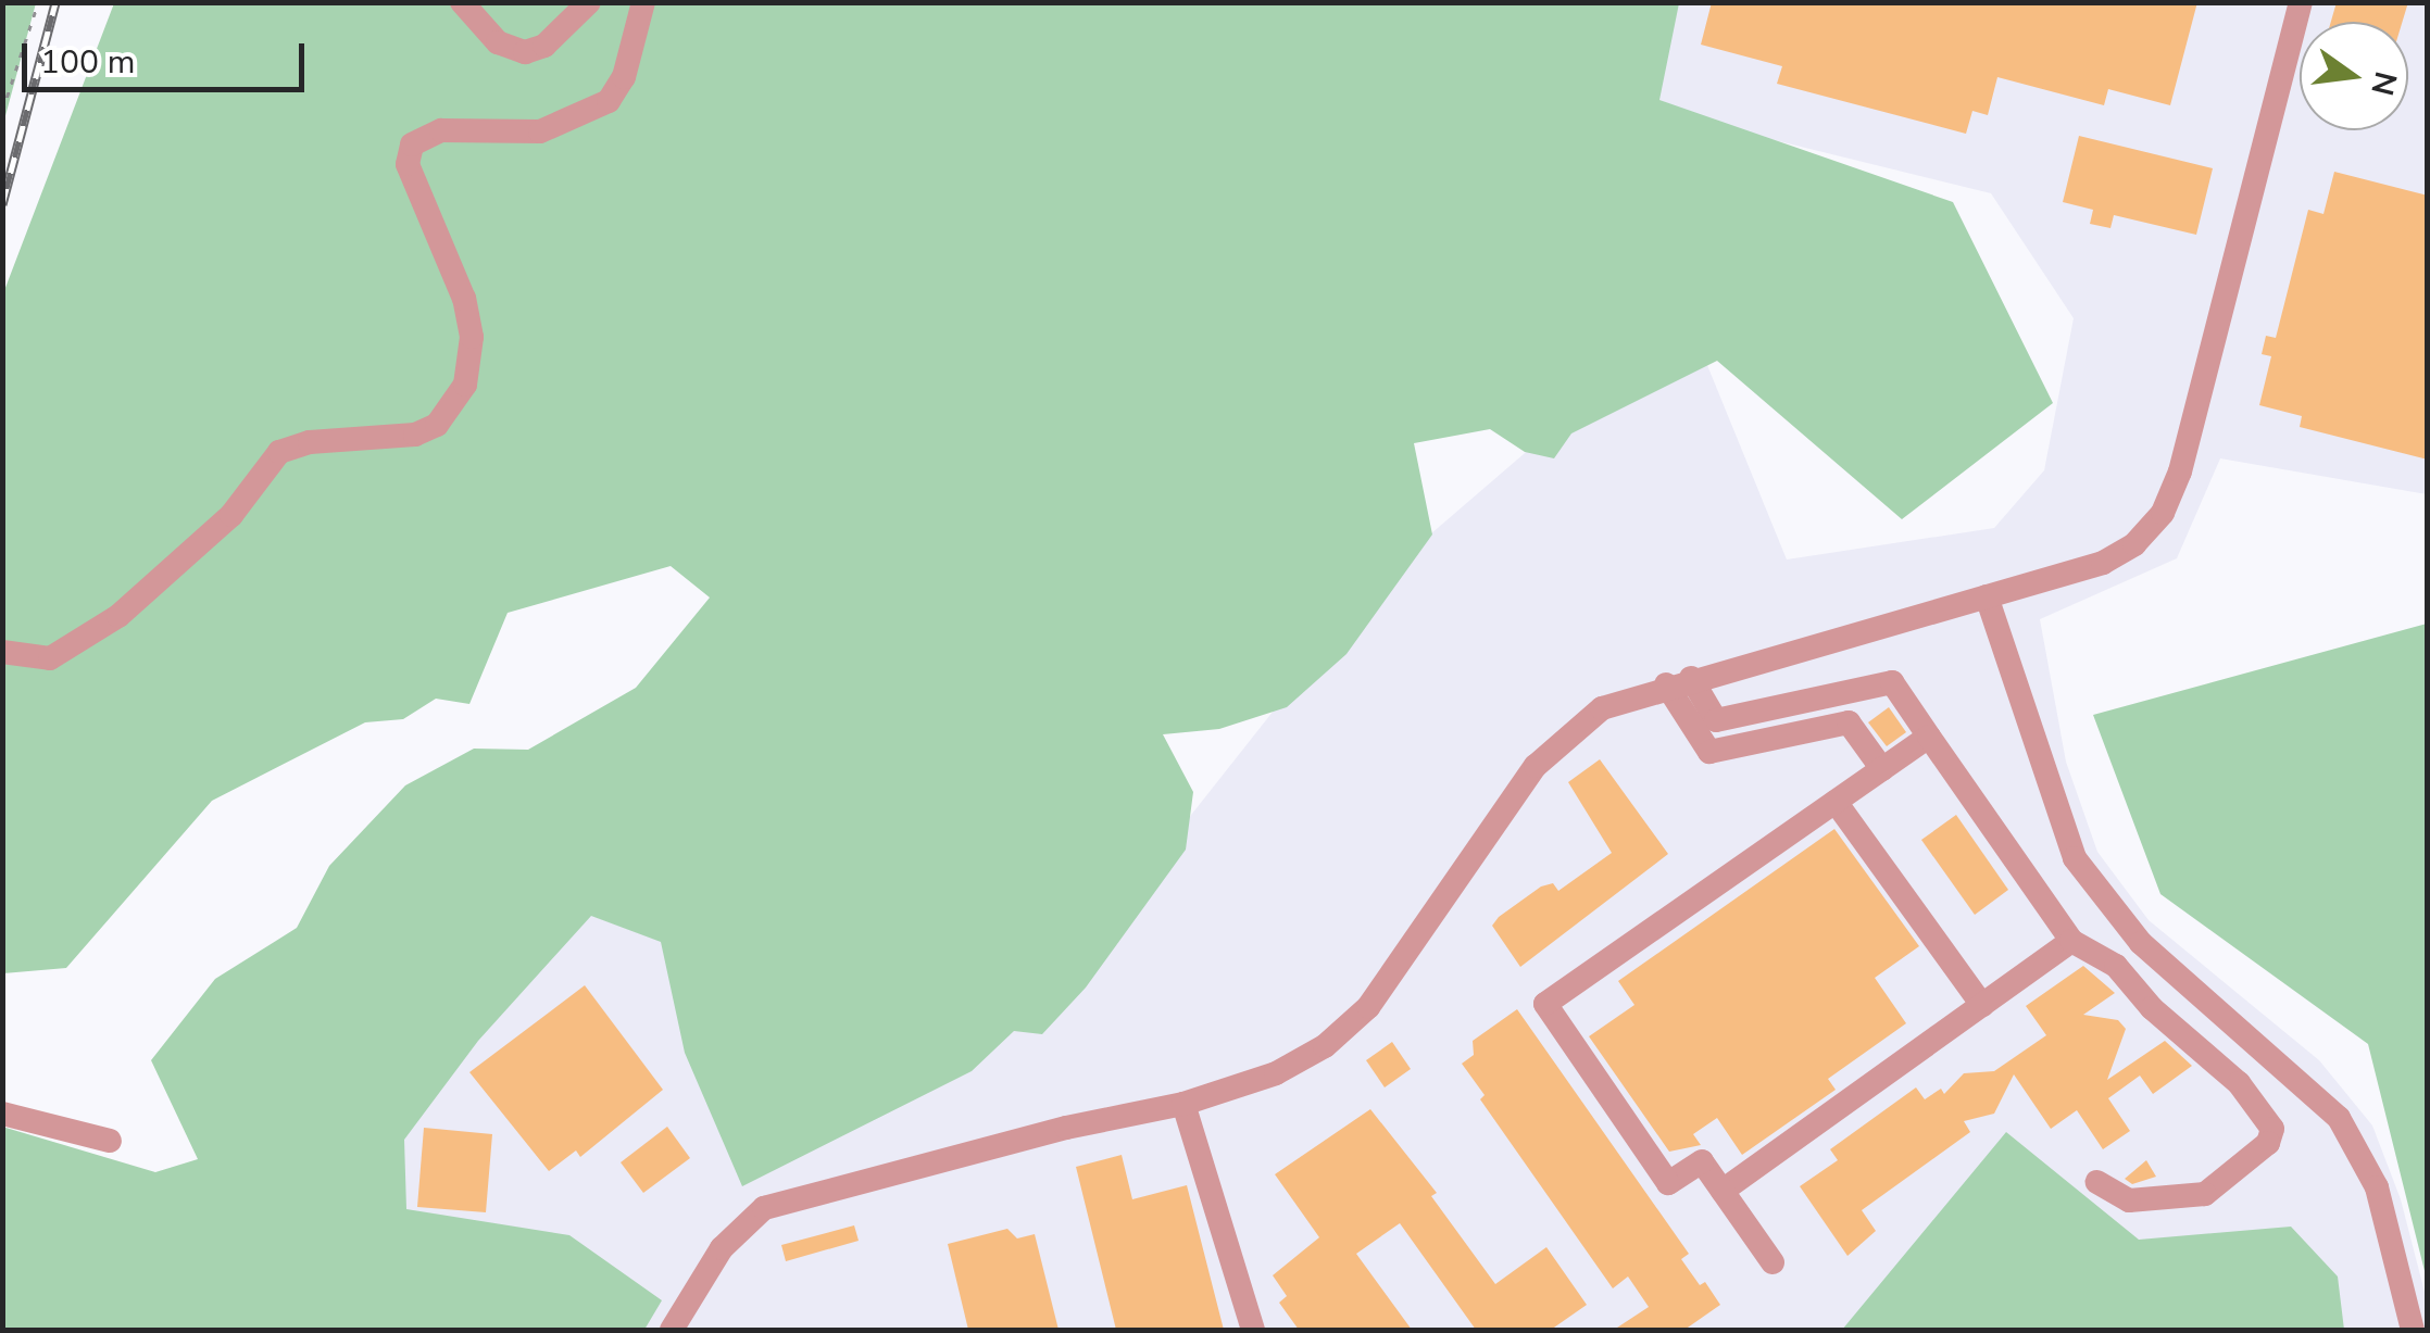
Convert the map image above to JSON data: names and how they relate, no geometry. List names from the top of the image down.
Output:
{
  "scale_bar": "100 m",
  "north": "right"
}
